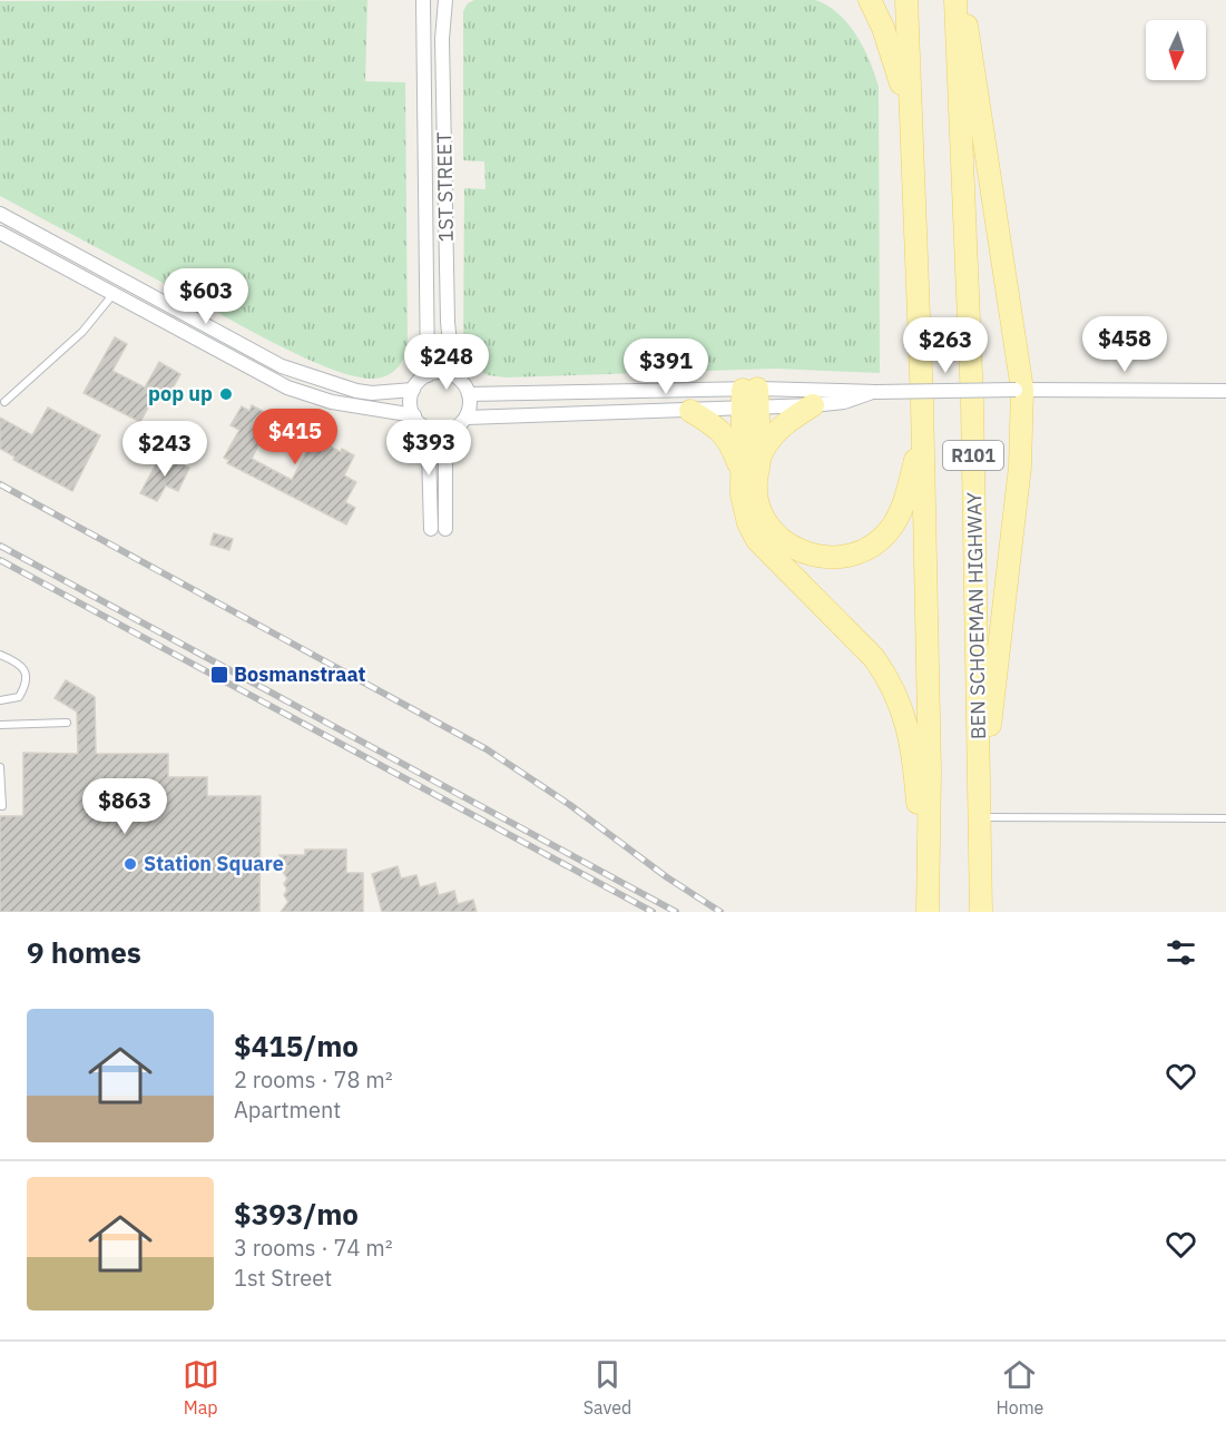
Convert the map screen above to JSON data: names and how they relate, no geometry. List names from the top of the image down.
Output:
{
  "streets": {
    "main road": ["R101", "BEN SCHOEMAN HIGHWAY"],
    "street": ["1ST STREET"]
  },
  "places": {
    "other": ["pop up", "Station Square"],
    "transit": ["Bosmanstraat"]
  },
  "north": "bottom",
  "page": {
    "price": [
      "$603",
      "$458",
      "$263",
      "$248",
      "$391",
      "$415",
      "$393",
      "$243",
      "$863"
    ],
    "heading": "9 homes",
    "list": [
      {
        "name": "$415/mo",
        "note": "2 rooms · 78 m² · Apartment"
      },
      {
        "name": "$393/mo",
        "note": "3 rooms · 74 m² · 1st Street"
      }
    ],
    "tabs": ["Map", "Saved", "Home"]
  }
}
